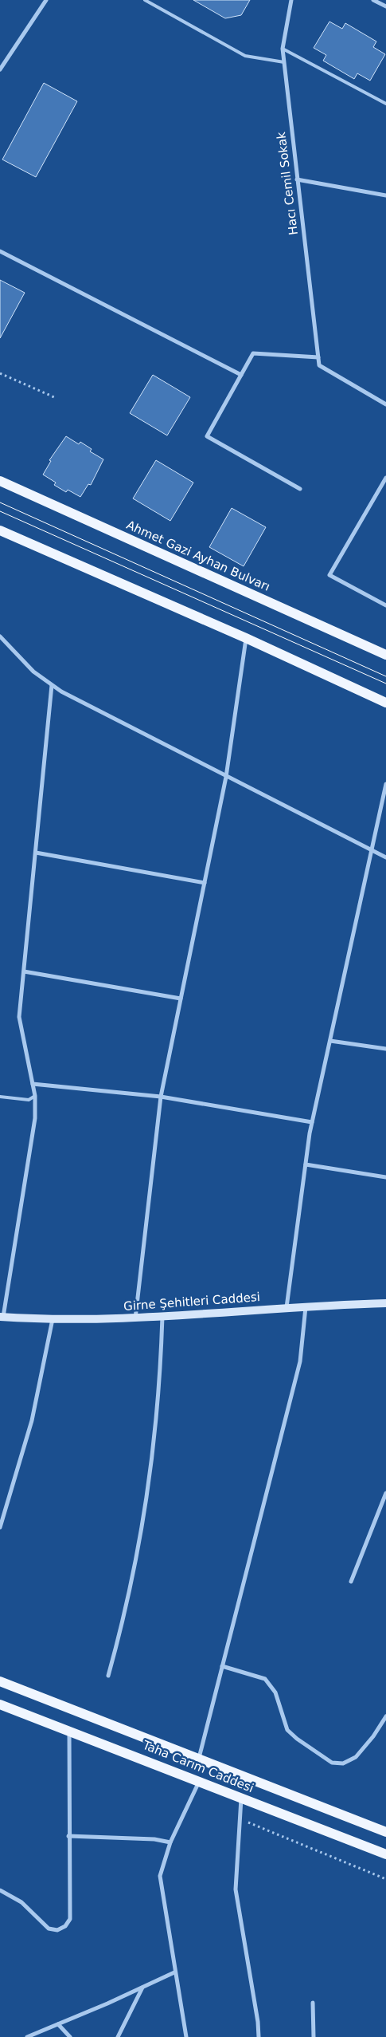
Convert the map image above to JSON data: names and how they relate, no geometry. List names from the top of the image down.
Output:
{
  "streets": {
    "main road": ["Ahmet Gazi Ayhan Bulvarı", "Taha Carım Caddesi"],
    "street": ["Hacı Cemil Sokak", "Girne Şehitleri Caddesi"]
  }
}
